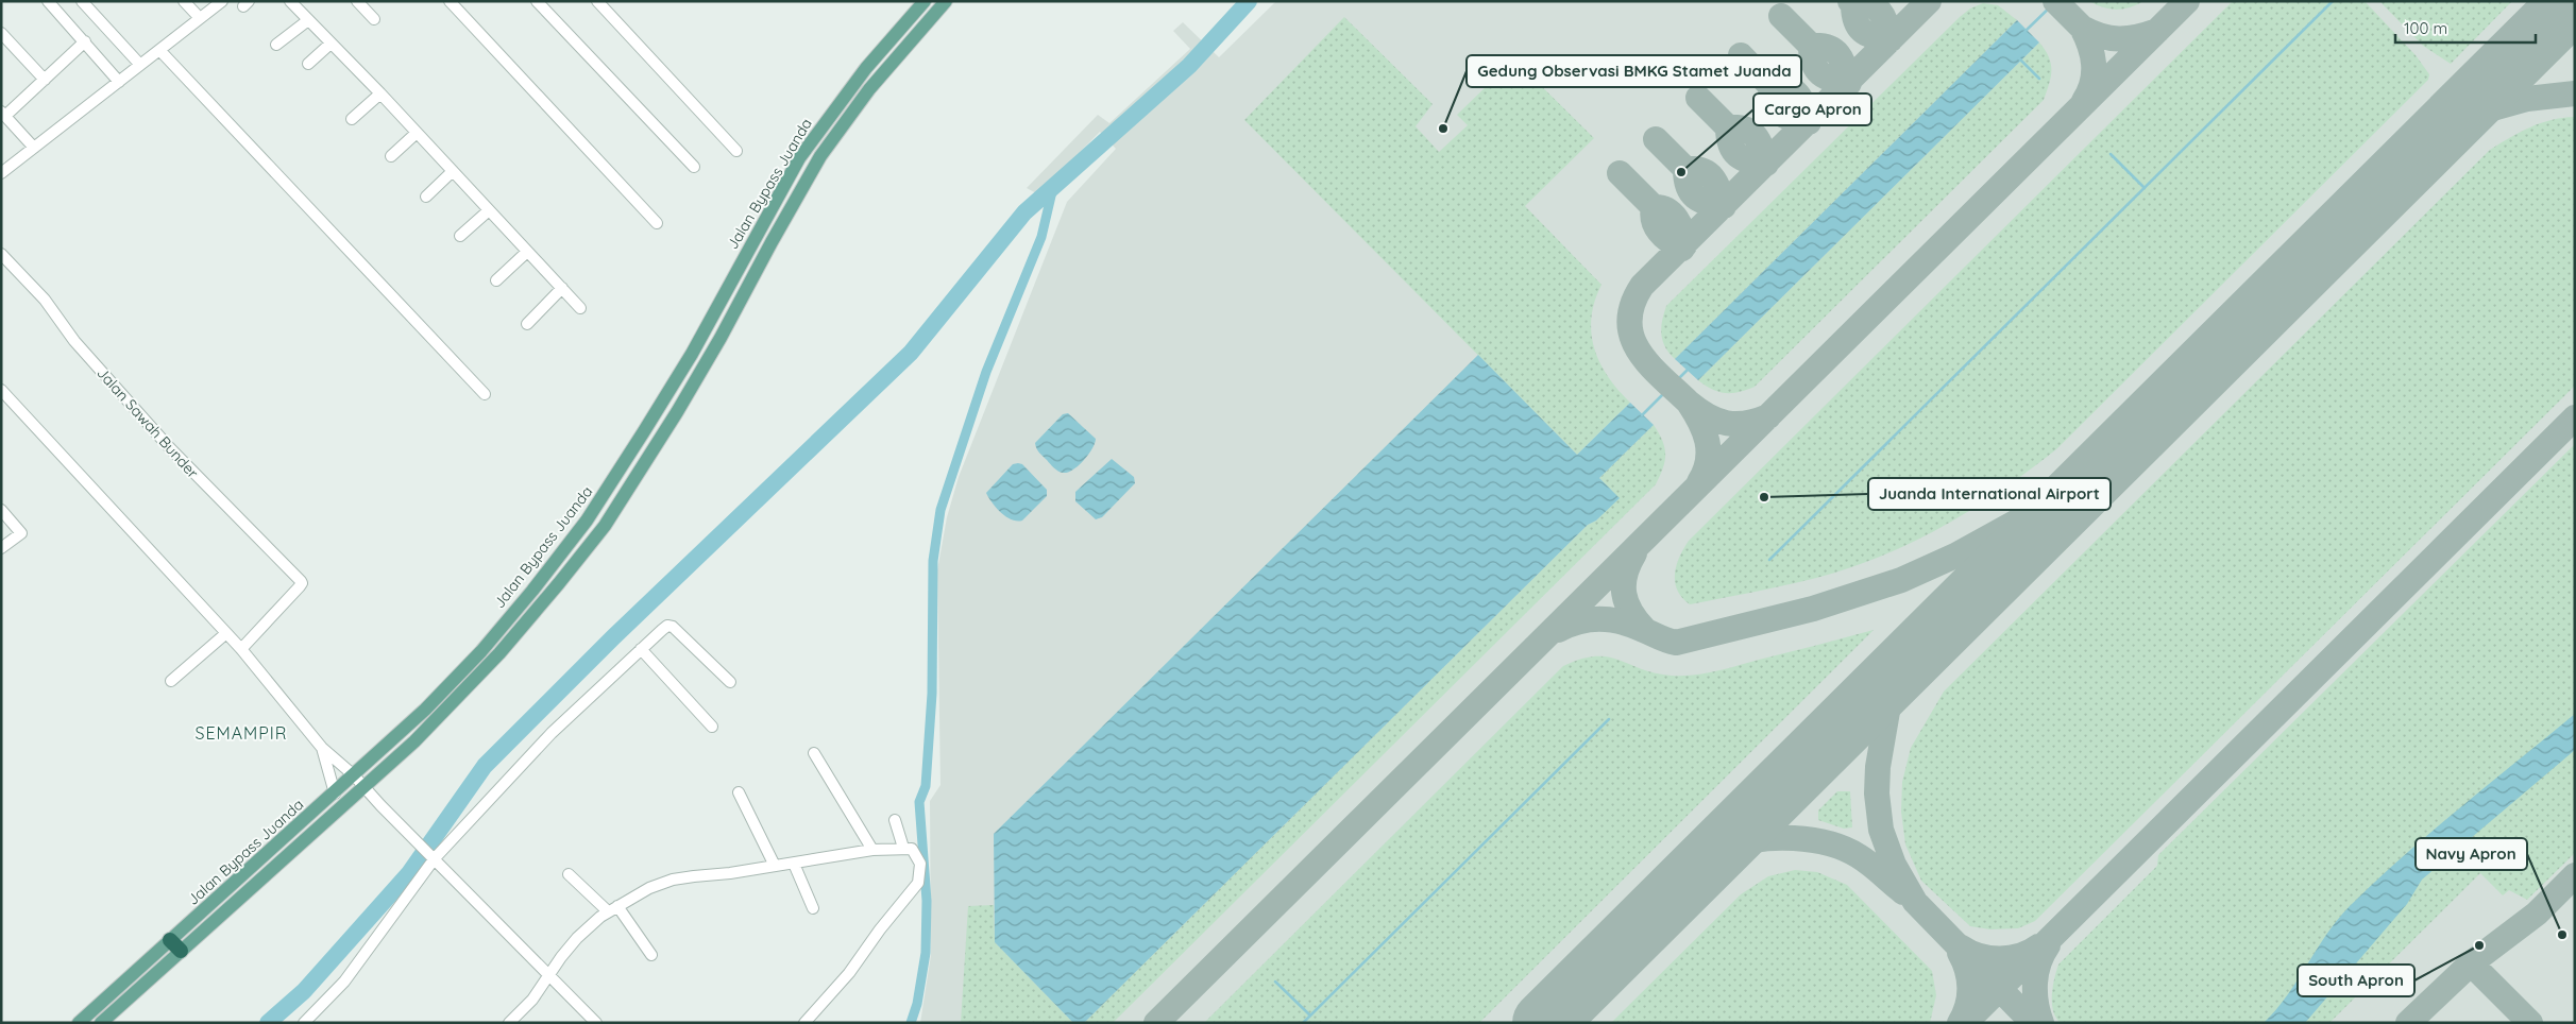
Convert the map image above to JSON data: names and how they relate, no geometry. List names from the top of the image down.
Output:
{
  "streets": {
    "main road": ["Jalan Bypass Juanda"],
    "street": ["Jalan Sawah Bunder"]
  },
  "districts": ["SEMAMPIR"],
  "places": [
    "Gedung Observasi BMKG Stamet Juanda",
    "Cargo Apron",
    "Juanda International Airport",
    "Navy Apron",
    "South Apron"
  ],
  "scale_bar": "100 m"
}
